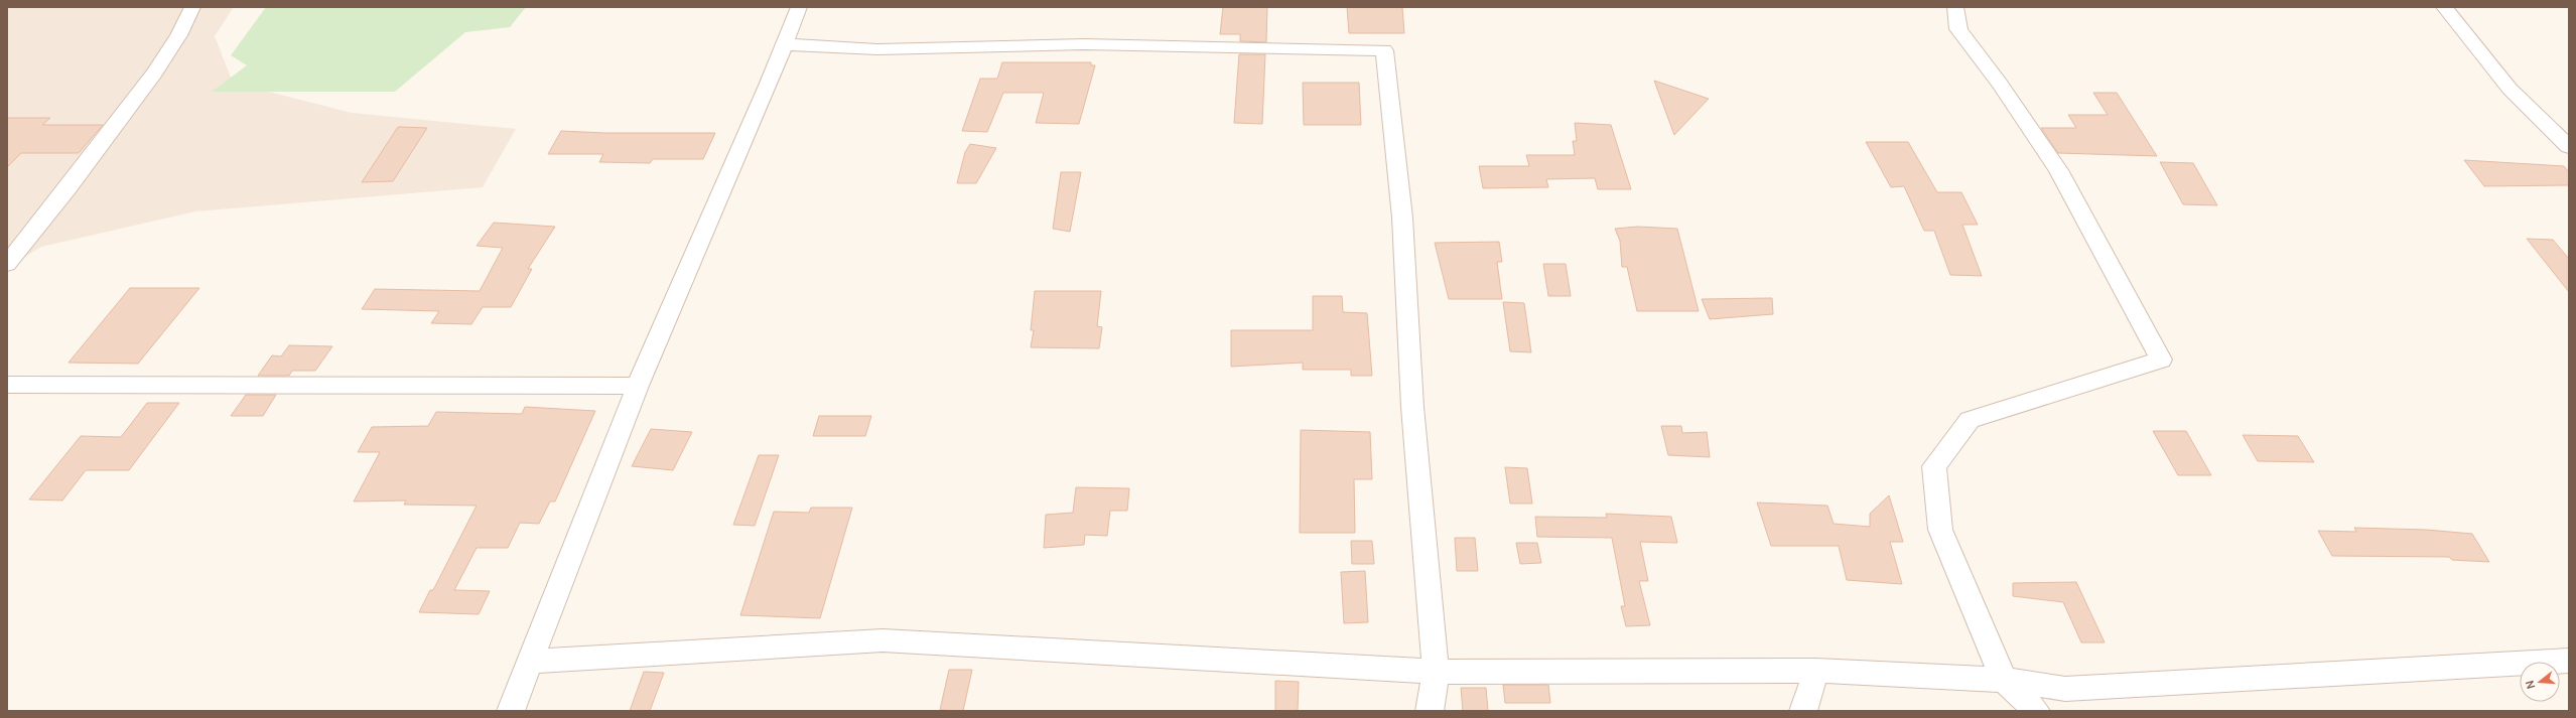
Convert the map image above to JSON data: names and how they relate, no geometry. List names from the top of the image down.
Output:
{
  "north": "left"
}
